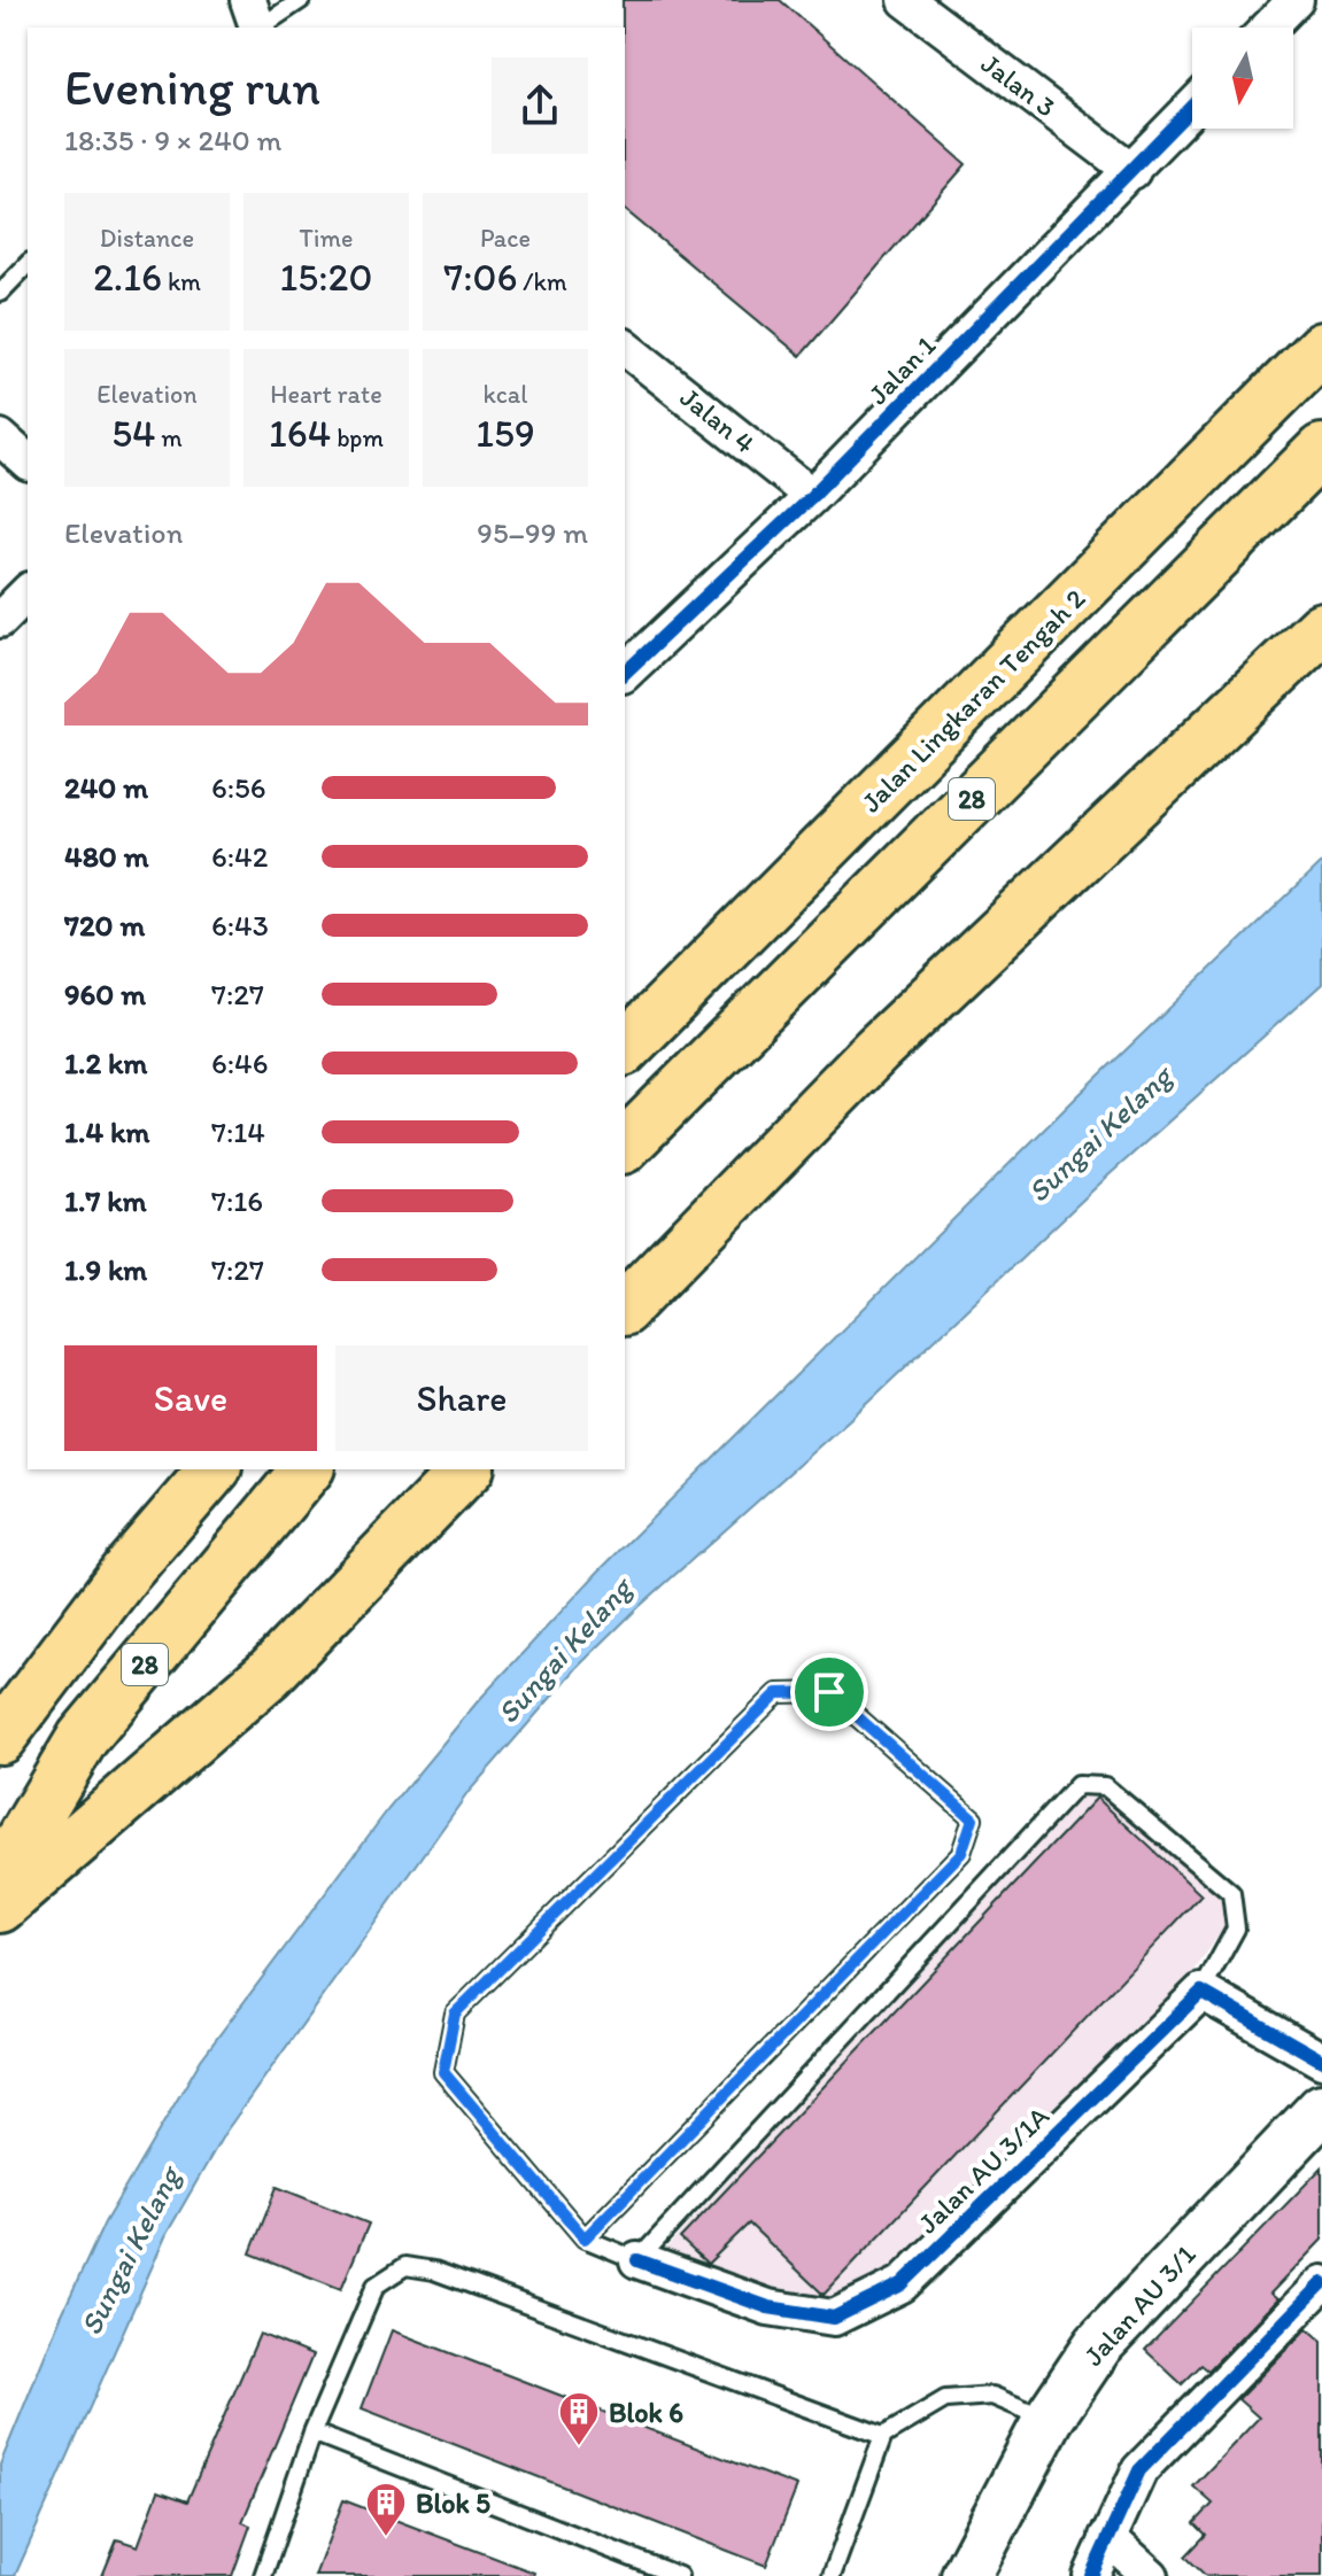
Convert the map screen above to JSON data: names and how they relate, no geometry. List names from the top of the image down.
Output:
{
  "streets": {
    "highway": ["Jalan Lingkaran Tengah 2", "28"],
    "main road": ["Jalan AU 3/1"],
    "street": [
      "Jalan 3",
      "Jalan 1",
      "Jalan 4",
      "Jalan AU 3/1A"
    ]
  },
  "crossings": [
    ["Jalan 3", "Jalan 1"],
    ["Jalan 1", "Jalan 4"]
  ],
  "water": ["Sungai Kelang"],
  "places": {
    "building": ["Blok 6", "Blok 5"]
  },
  "north": "bottom",
  "page": {
    "heading": ["Evening run", "18:35 · 9 × 240 m"],
    "stats": [
      ["Distance", "2.16 km"],
      ["Time", "15:20"],
      ["Pace", "7:06 /km"],
      ["Elevation", "54 m"],
      ["Heart rate", "164 bpm"],
      ["kcal", "159"]
    ],
    "chart": ["Elevation", "95–99 m"],
    "list": [
      {
        "name": "240 m",
        "note": "6:56"
      },
      {
        "name": "480 m",
        "note": "6:42"
      },
      {
        "name": "720 m",
        "note": "6:43"
      },
      {
        "name": "960 m",
        "note": "7:27"
      },
      {
        "name": "1.2 km",
        "note": "6:46"
      },
      {
        "name": "1.4 km",
        "note": "7:14"
      },
      {
        "name": "1.7 km",
        "note": "7:16"
      },
      {
        "name": "1.9 km",
        "note": "7:27"
      }
    ],
    "buttons": ["Save", "Share"]
  }
}
